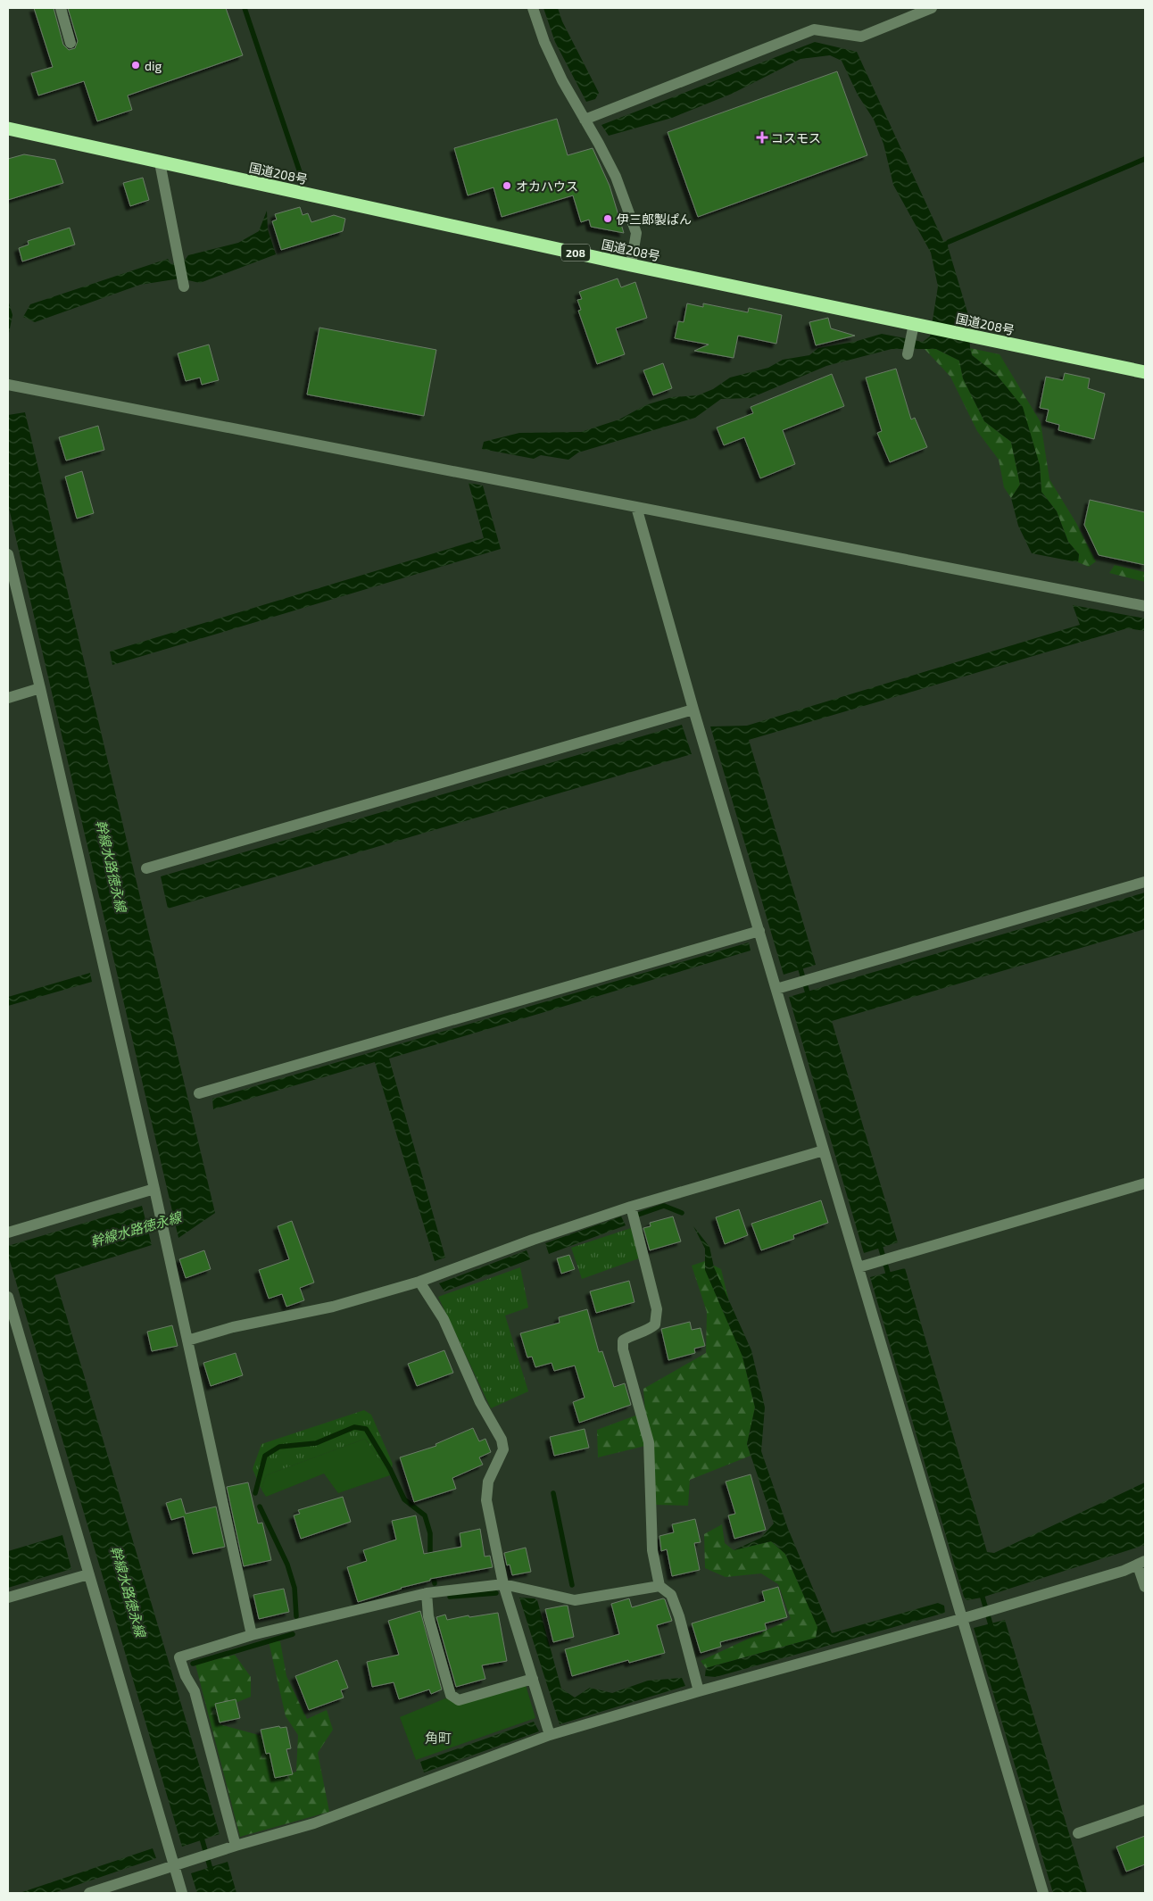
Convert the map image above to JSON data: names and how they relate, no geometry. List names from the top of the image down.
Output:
{
  "streets": {
    "highway": ["国道208号", "208"]
  },
  "districts": ["角町"],
  "water": ["幹線水路徳永線"],
  "places": {
    "other": ["dig", "オカハウス", "伊三郎製ぱん"],
    "health": ["コスモス"]
  }
}
